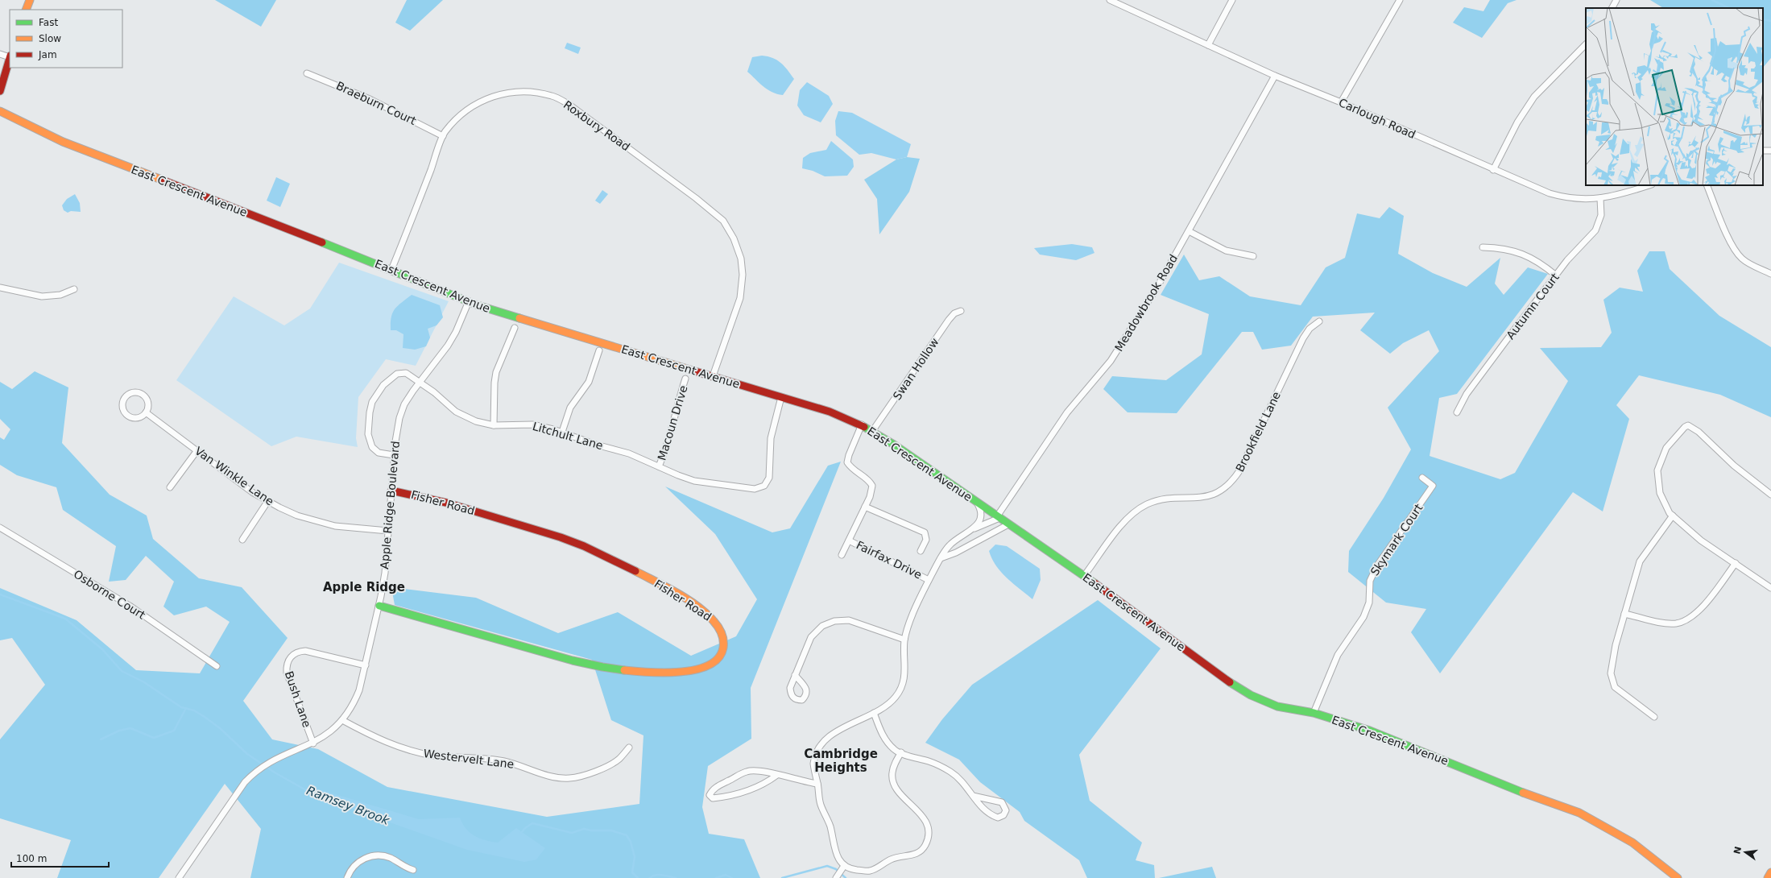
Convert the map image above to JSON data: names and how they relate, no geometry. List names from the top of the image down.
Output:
{
  "streets": {
    "street": [
      "Braeburn Court",
      "Carlough Road",
      "Roxbury Road",
      "East Crescent Avenue",
      "Meadowbrook Road",
      "Autumn Court",
      "Swan Hollow",
      "Macoun Drive",
      "Brookfield Lane",
      "Litchult Lane",
      "Van Winkle Lane",
      "Fisher Road",
      "Apple Ridge Boulevard",
      "Skymark Court",
      "Fairfax Drive",
      "Osborne Court",
      "Bush Lane",
      "Westervelt Lane"
    ]
  },
  "crossings": [
    ["Braeburn Court", "Roxbury Road"],
    ["Carlough Road", "Meadowbrook Road"],
    ["Carlough Road", "Autumn Court"],
    ["Roxbury Road", "East Crescent Avenue"],
    ["East Crescent Avenue", "Meadowbrook Road"],
    ["East Crescent Avenue", "Swan Hollow"],
    ["East Crescent Avenue", "Brookfield Lane"],
    ["East Crescent Avenue", "Litchult Lane"],
    ["East Crescent Avenue", "Apple Ridge Boulevard"],
    ["East Crescent Avenue", "Skymark Court"],
    ["East Crescent Avenue", "Fairfax Drive"],
    ["Macoun Drive", "Litchult Lane"],
    ["Litchult Lane", "Apple Ridge Boulevard"],
    ["Van Winkle Lane", "Apple Ridge Boulevard"],
    ["Fisher Road", "Apple Ridge Boulevard"],
    ["Apple Ridge Boulevard", "Bush Lane"],
    ["Apple Ridge Boulevard", "Westervelt Lane"]
  ],
  "districts": ["Apple Ridge", "Cambridge Heights"],
  "water": ["Ramsey Brook"],
  "legend": ["Fast", "Slow", "Jam"],
  "scale_bar": "100 m",
  "north": "left"
}
